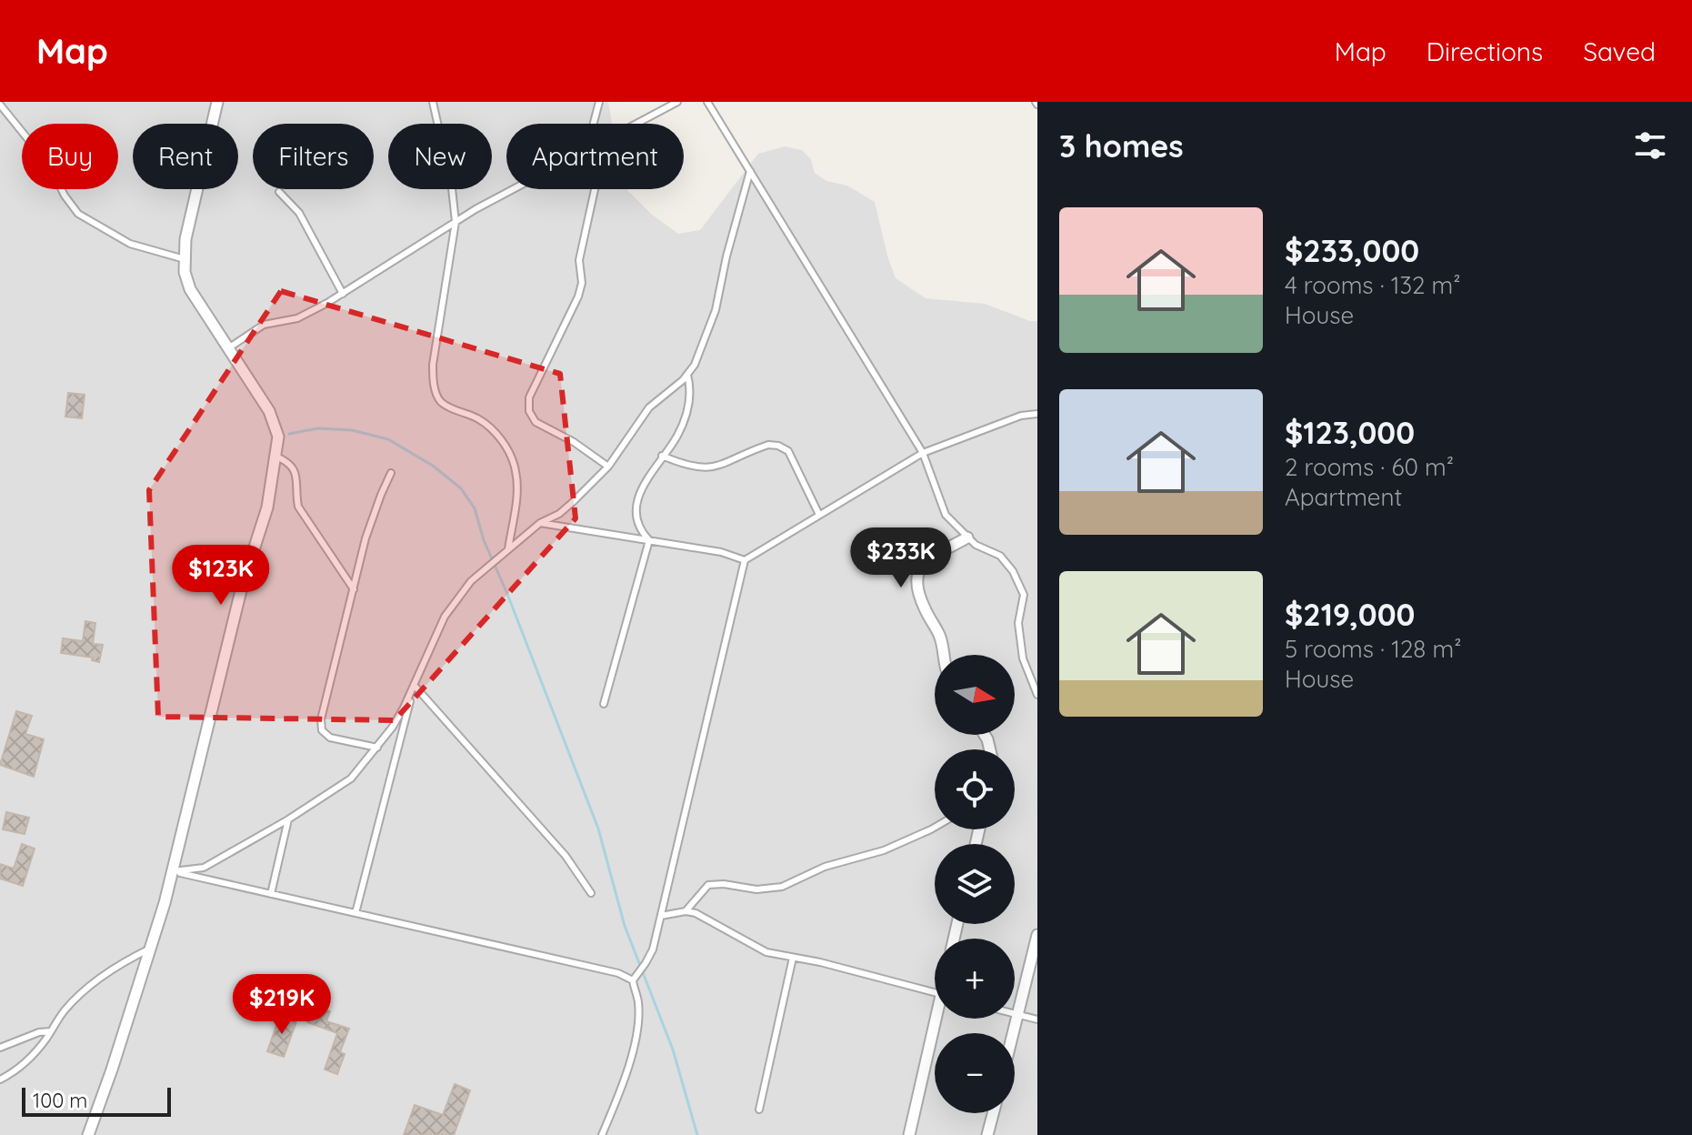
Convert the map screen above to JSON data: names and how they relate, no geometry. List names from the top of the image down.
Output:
{
  "scale_bar": "100 m",
  "north": "right",
  "page": {
    "header": "Map",
    "nav": ["Map", "Directions", "Saved"],
    "heading": "3 homes",
    "chip": [
      "Buy",
      "Rent",
      "Filters",
      "New",
      "Apartment"
    ],
    "list": [
      {
        "name": "$233,000",
        "note": "4 rooms · 132 m² · House"
      },
      {
        "name": "$123,000",
        "note": "2 rooms · 60 m² · Apartment"
      },
      {
        "name": "$219,000",
        "note": "5 rooms · 128 m² · House"
      }
    ],
    "price": ["$233K", "$123K", "$219K"],
    "map_buttons": ["+", "−"],
    "scale": "100 m"
  }
}
